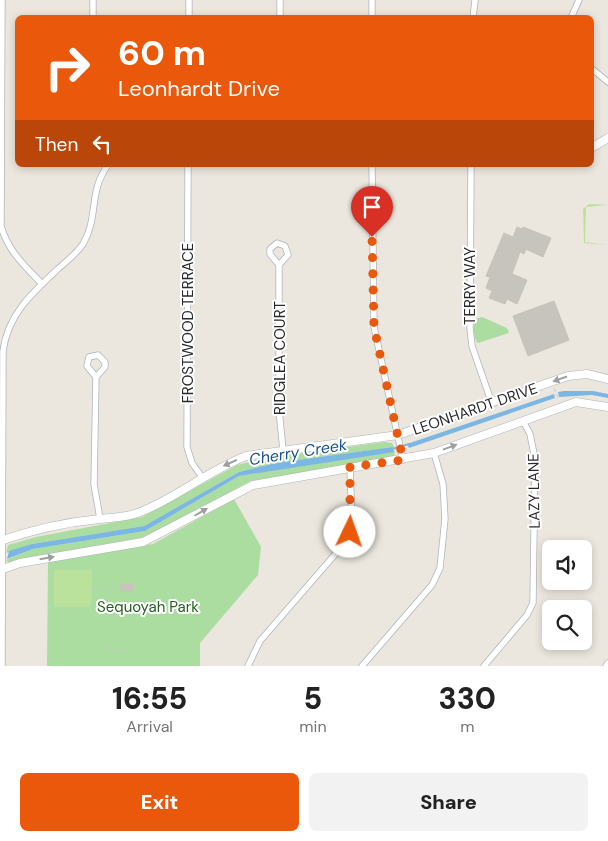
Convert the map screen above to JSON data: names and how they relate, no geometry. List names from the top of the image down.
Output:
{
  "streets": {
    "street": [
      "TERRY WAY",
      "FROSTWOOD TERRACE",
      "RIDGLEA COURT",
      "LEONHARDT DRIVE",
      "LAZY LANE"
    ]
  },
  "crossings": [
    ["TERRY WAY", "LEONHARDT DRIVE"],
    ["FROSTWOOD TERRACE", "LEONHARDT DRIVE"],
    ["RIDGLEA COURT", "LEONHARDT DRIVE"],
    ["LEONHARDT DRIVE", "LAZY LANE"]
  ],
  "water": ["Cherry Creek"],
  "parks": ["Sequoyah Park"],
  "page": {
    "turn": ["60 m", "Leonhardt Drive"],
    "then": "Then",
    "eta": [
      "16:55",
      "Arrival",
      "5",
      "min",
      "330",
      "m"
    ],
    "buttons": ["Exit", "Share"]
  }
}
